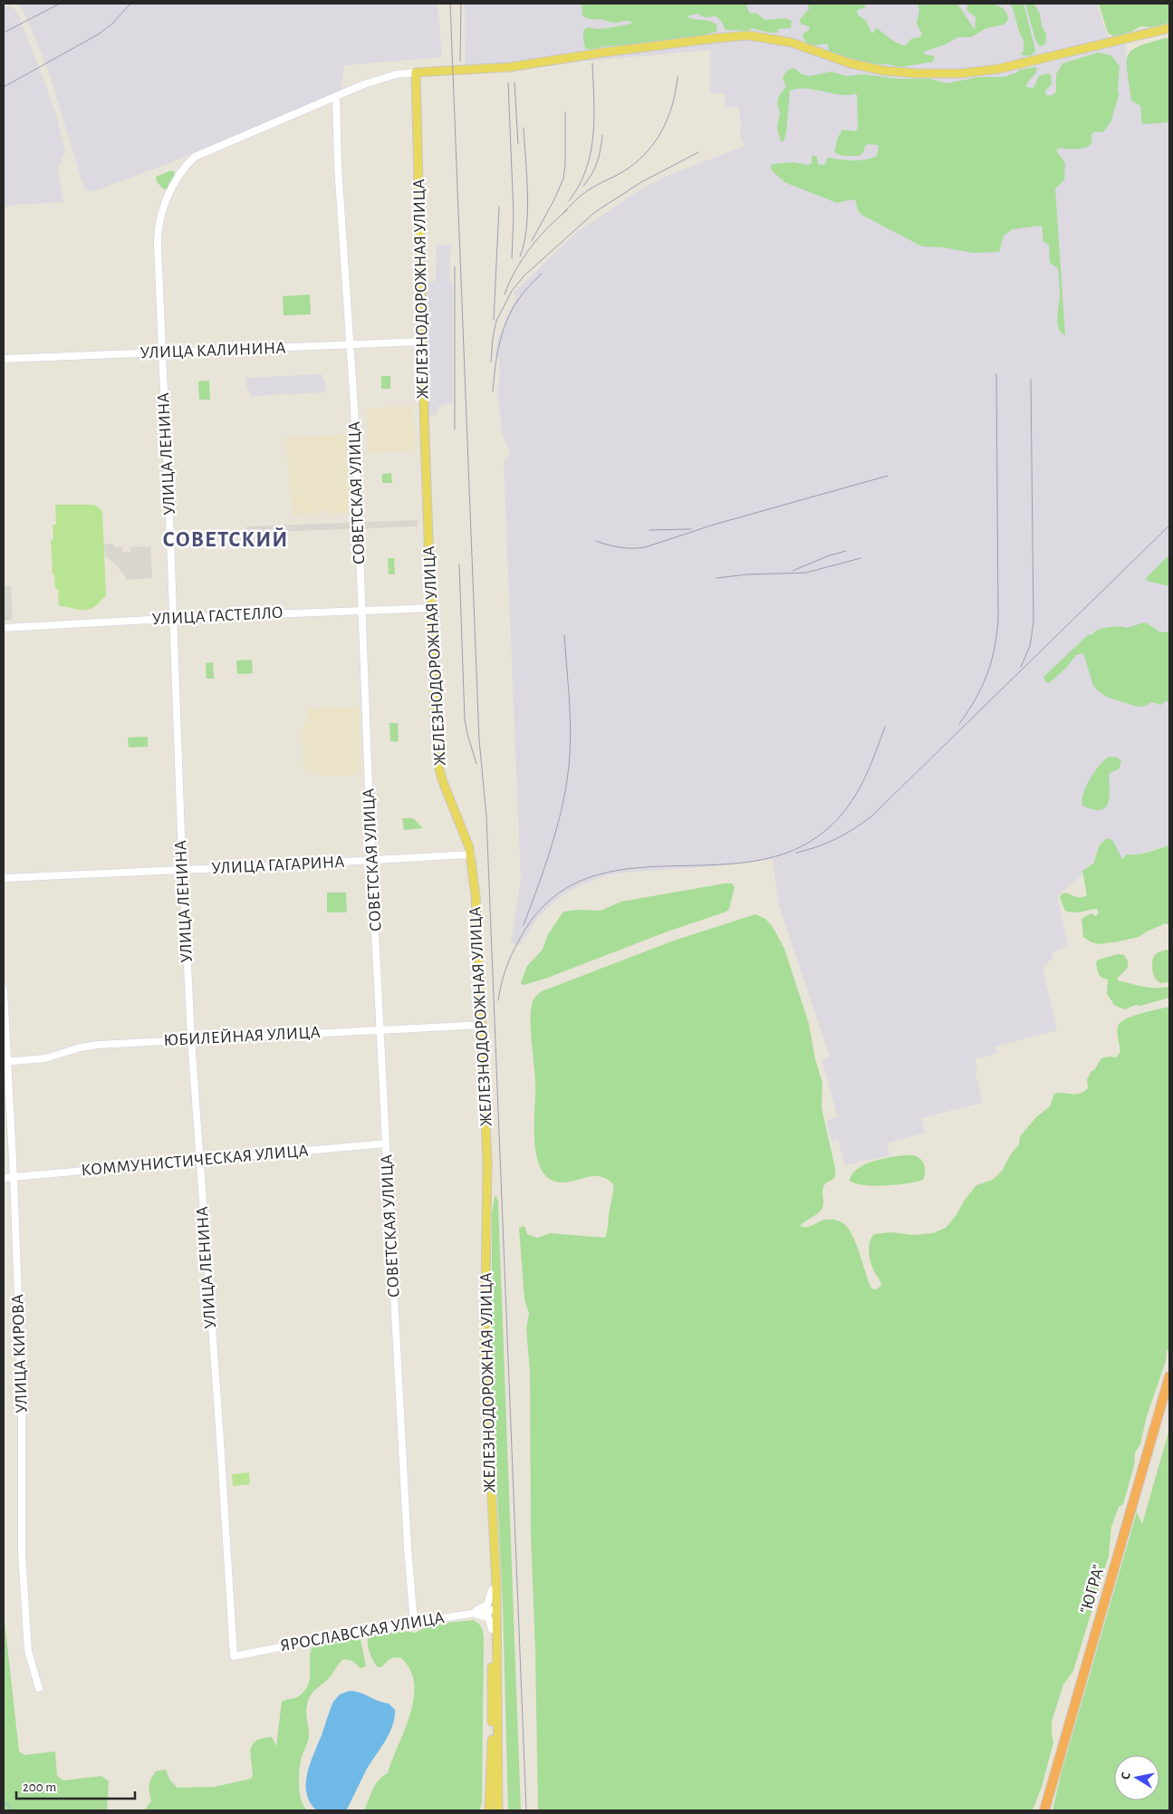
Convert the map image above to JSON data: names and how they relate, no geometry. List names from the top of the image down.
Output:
{
  "streets": {
    "highway": ["\"ЮГРА\""],
    "main road": ["ЖЕЛЕЗНОДОРОЖНАЯ УЛИЦА"],
    "street": [
      "УЛИЦА КАЛИНИНА",
      "УЛИЦА ЛЕНИНА",
      "СОВЕТСКАЯ УЛИЦА",
      "УЛИЦА ГАСТЕЛЛО",
      "УЛИЦА ГАГАРИНА",
      "ЮБИЛЕЙНАЯ УЛИЦА",
      "КОММУНИСТИЧЕСКАЯ УЛИЦА",
      "УЛИЦА КИРОВА",
      "ЯРОСЛАВСКАЯ УЛИЦА"
    ]
  },
  "crossings": [
    ["ЖЕЛЕЗНОДОРОЖНАЯ УЛИЦА", "УЛИЦА КАЛИНИНА"],
    ["ЖЕЛЕЗНОДОРОЖНАЯ УЛИЦА", "УЛИЦА ГАСТЕЛЛО"],
    ["ЖЕЛЕЗНОДОРОЖНАЯ УЛИЦА", "УЛИЦА ГАГАРИНА"],
    ["ЖЕЛЕЗНОДОРОЖНАЯ УЛИЦА", "ЮБИЛЕЙНАЯ УЛИЦА"],
    ["ЖЕЛЕЗНОДОРОЖНАЯ УЛИЦА", "ЯРОСЛАВСКАЯ УЛИЦА"],
    ["УЛИЦА КАЛИНИНА", "УЛИЦА ЛЕНИНА"],
    ["УЛИЦА КАЛИНИНА", "СОВЕТСКАЯ УЛИЦА"],
    ["УЛИЦА ЛЕНИНА", "СОВЕТСКАЯ УЛИЦА"],
    ["УЛИЦА ЛЕНИНА", "УЛИЦА ГАСТЕЛЛО"],
    ["УЛИЦА ЛЕНИНА", "УЛИЦА ГАГАРИНА"],
    ["УЛИЦА ЛЕНИНА", "ЮБИЛЕЙНАЯ УЛИЦА"],
    ["УЛИЦА ЛЕНИНА", "КОММУНИСТИЧЕСКАЯ УЛИЦА"],
    ["УЛИЦА ЛЕНИНА", "ЯРОСЛАВСКАЯ УЛИЦА"],
    ["СОВЕТСКАЯ УЛИЦА", "УЛИЦА ГАСТЕЛЛО"],
    ["СОВЕТСКАЯ УЛИЦА", "УЛИЦА ГАГАРИНА"],
    ["СОВЕТСКАЯ УЛИЦА", "ЮБИЛЕЙНАЯ УЛИЦА"],
    ["СОВЕТСКАЯ УЛИЦА", "КОММУНИСТИЧЕСКАЯ УЛИЦА"],
    ["СОВЕТСКАЯ УЛИЦА", "ЯРОСЛАВСКАЯ УЛИЦА"],
    ["ЮБИЛЕЙНАЯ УЛИЦА", "УЛИЦА КИРОВА"],
    ["КОММУНИСТИЧЕСКАЯ УЛИЦА", "УЛИЦА КИРОВА"]
  ],
  "districts": ["СОВЕТСКИЙ"],
  "scale_bar": "200 m",
  "north": "left"
}
